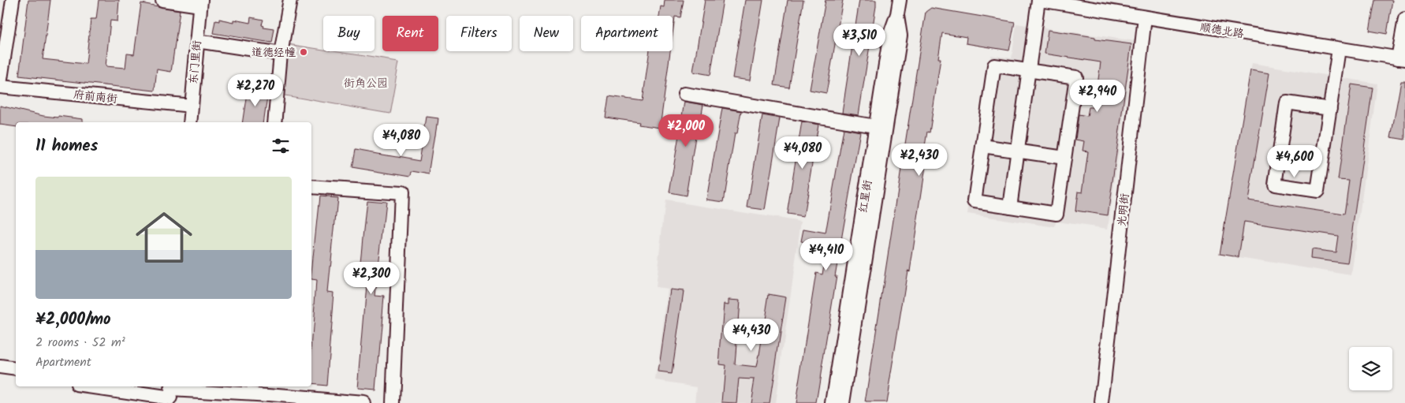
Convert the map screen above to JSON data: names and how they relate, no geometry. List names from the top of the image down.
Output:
{
  "streets": {
    "street": [
      "顺德北路",
      "东门里街",
      "府前南街",
      "红星街",
      "光明街"
    ]
  },
  "crossings": [
    ["顺德北路", "光明街"],
    ["东门里街", "府前南街"]
  ],
  "parks": ["街角公园"],
  "places": ["道德经幢"],
  "page": {
    "chip": [
      "Buy",
      "Rent",
      "Filters",
      "New",
      "Apartment"
    ],
    "price": [
      "¥3,510",
      "¥2,270",
      "¥2,940",
      "¥2,000",
      "¥4,080",
      "¥4,080",
      "¥2,430",
      "¥4,600",
      "¥4,410",
      "¥2,300",
      "¥4,430"
    ],
    "heading": "11 homes",
    "list": [
      {
        "name": "¥2,000/mo",
        "note": "2 rooms · 52 m² · Apartment"
      }
    ]
  }
}
